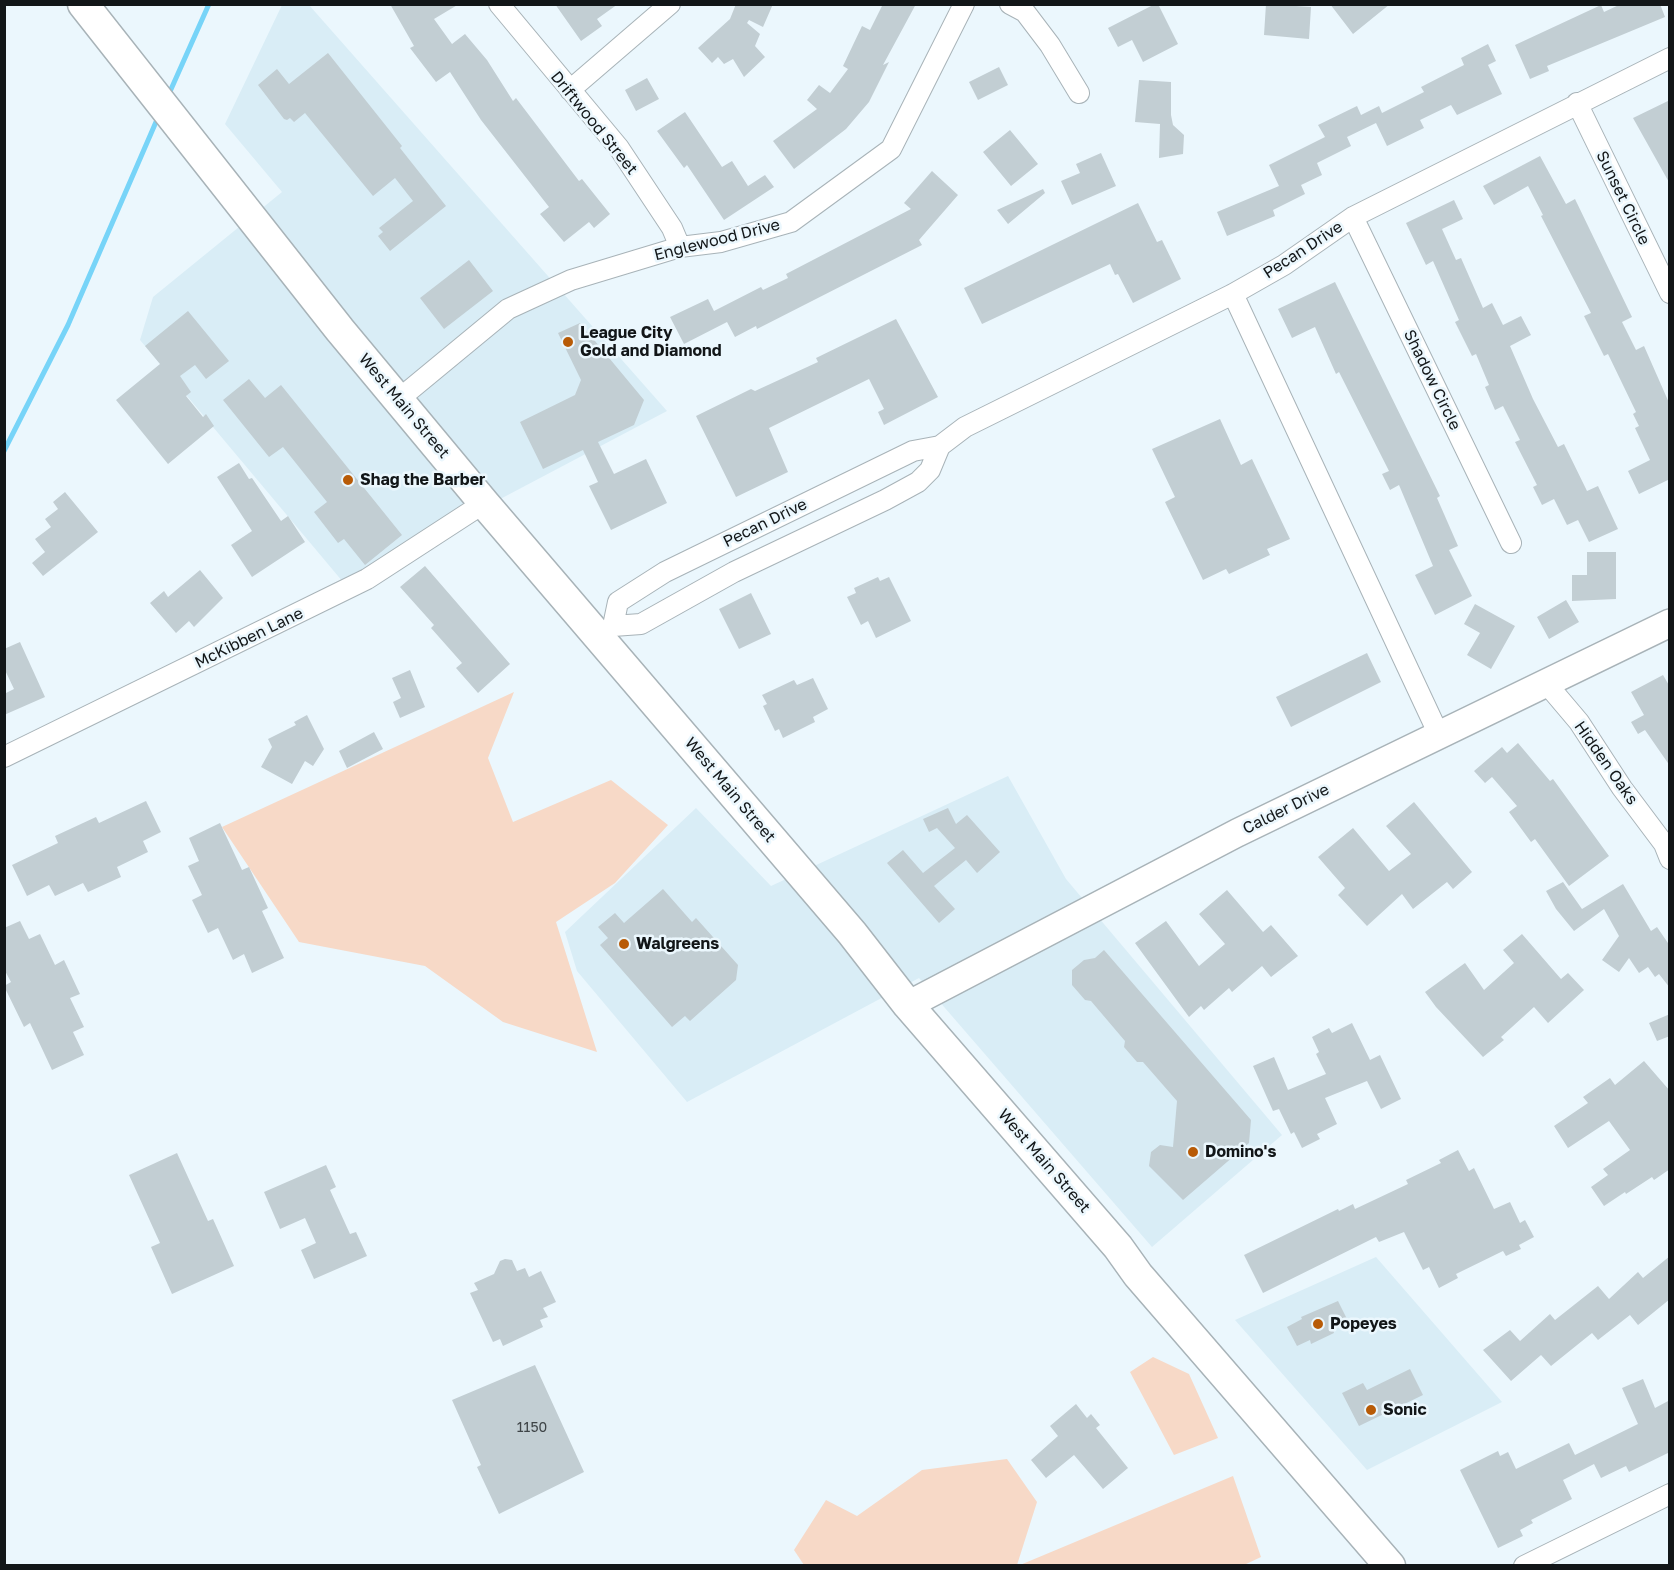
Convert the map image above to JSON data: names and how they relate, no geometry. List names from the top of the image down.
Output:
{
  "streets": {
    "main road": ["West Main Street"],
    "street": [
      "Driftwood Street",
      "Sunset Circle",
      "Englewood Drive",
      "Pecan Drive",
      "Shadow Circle",
      "McKibben Lane",
      "Hidden Oaks",
      "Calder Drive"
    ]
  },
  "crossings": [
    ["Driftwood Street", "Englewood Drive"],
    ["Sunset Circle", "Pecan Drive"],
    ["Englewood Drive", "West Main Street"],
    ["Pecan Drive", "Shadow Circle"],
    ["Pecan Drive", "West Main Street"],
    ["West Main Street", "McKibben Lane"],
    ["West Main Street", "Calder Drive"],
    ["Hidden Oaks", "Calder Drive"]
  ],
  "places": [
    "League City Gold and Diamond",
    "Shag the Barber",
    "Walgreens",
    "Domino's",
    "Popeyes",
    "Sonic"
  ],
  "house_numbers": ["1150"]
}
